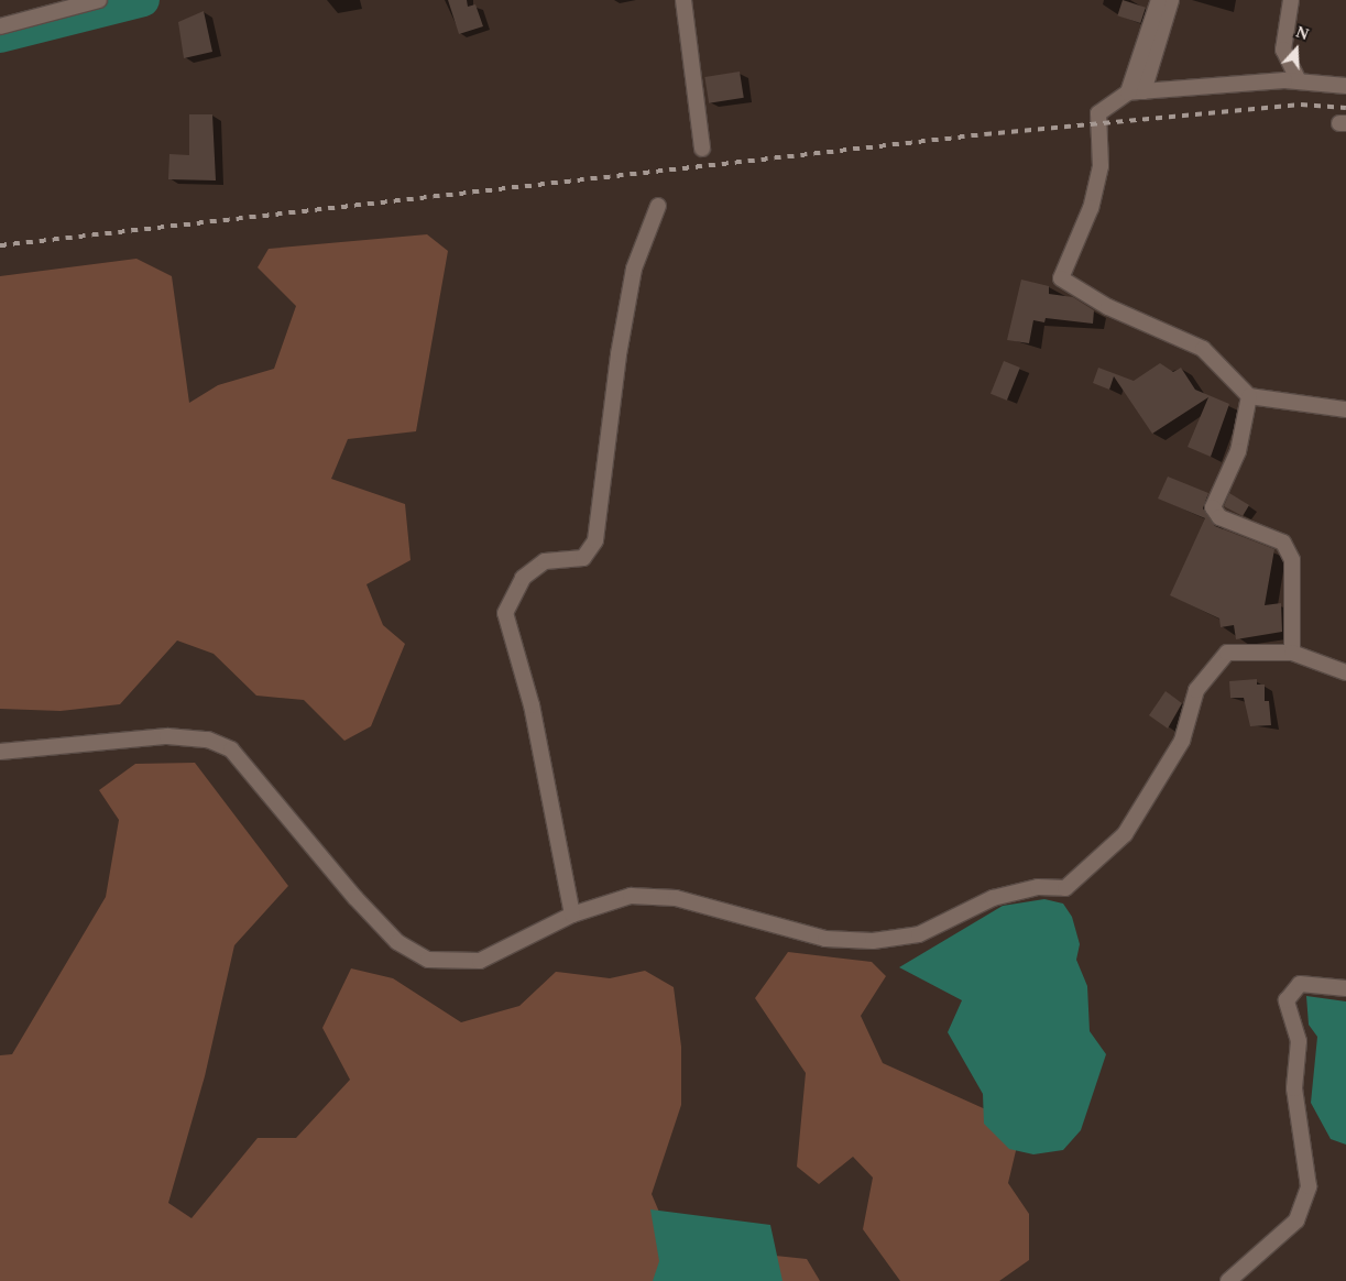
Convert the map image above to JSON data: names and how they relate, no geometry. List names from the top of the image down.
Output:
{
  "north": "top"
}
